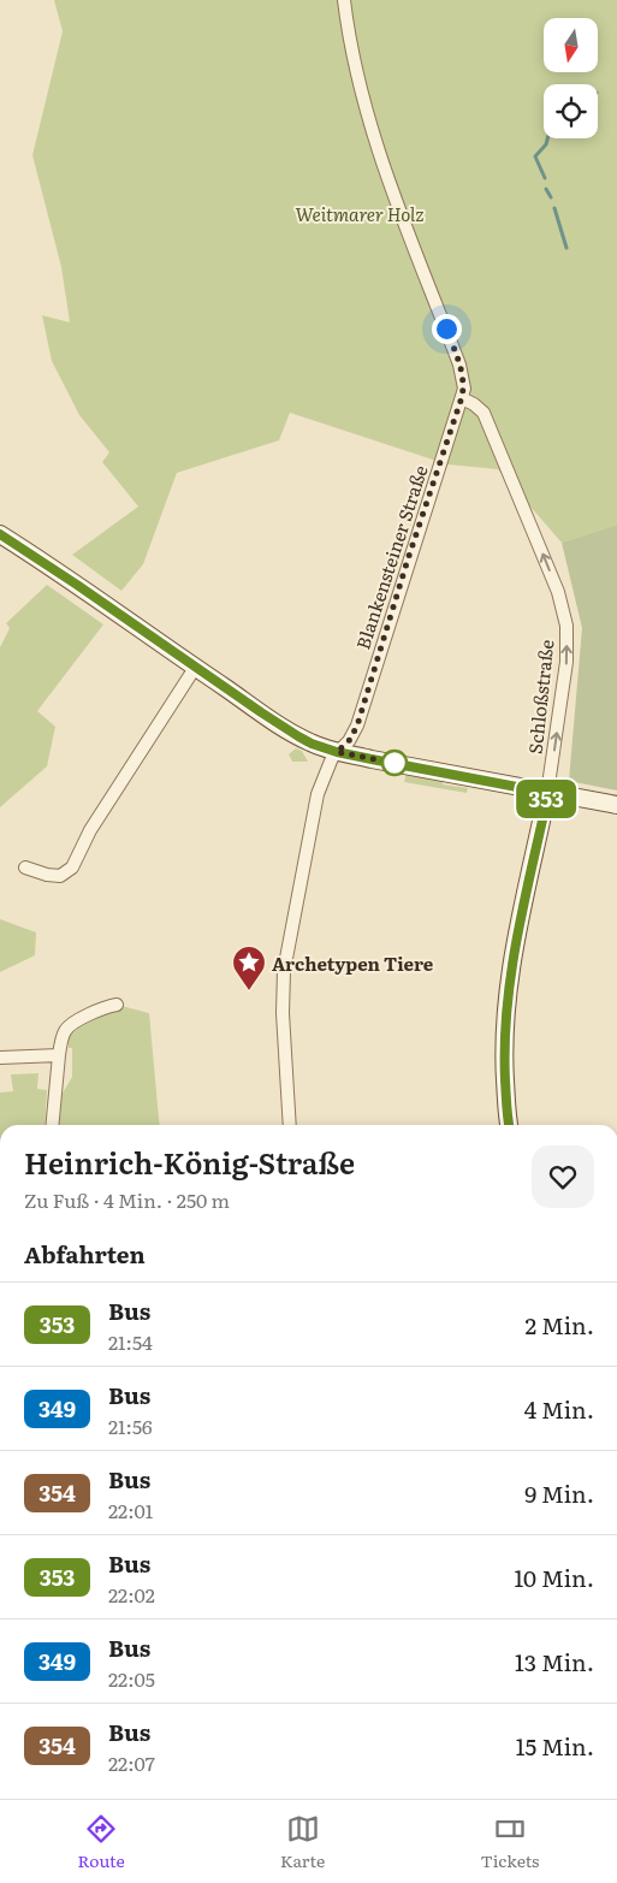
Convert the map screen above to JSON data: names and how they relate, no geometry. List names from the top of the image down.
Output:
{
  "streets": {
    "main road": ["Schloßstraße"],
    "street": ["Blankensteiner Straße"]
  },
  "crossings": [
    ["Blankensteiner Straße", "Schloßstraße"]
  ],
  "one_way": ["Schloßstraße"],
  "parks": ["Weitmarer Holz"],
  "places": {
    "place": ["Archetypen Tiere"]
  },
  "lines": ["bus line 353"],
  "north": "bottom",
  "page": {
    "on_map": "353",
    "heading": [
      ["Heinrich-König-Straße", "Zu Fuß · 4 Min. · 250 m"],
      "Abfahrten"
    ],
    "list": [
      {
        "mark": "353",
        "name": "Bus",
        "note": "21:54",
        "value": "2 Min."
      },
      {
        "mark": "349",
        "name": "Bus",
        "note": "21:56",
        "value": "4 Min."
      },
      {
        "mark": "354",
        "name": "Bus",
        "note": "22:01",
        "value": "9 Min."
      },
      {
        "mark": "353",
        "name": "Bus",
        "note": "22:02",
        "value": "10 Min."
      },
      {
        "mark": "349",
        "name": "Bus",
        "note": "22:05",
        "value": "13 Min."
      },
      {
        "mark": "354",
        "name": "Bus",
        "note": "22:07",
        "value": "15 Min."
      }
    ],
    "tabs": ["Route", "Karte", "Tickets"]
  }
}
